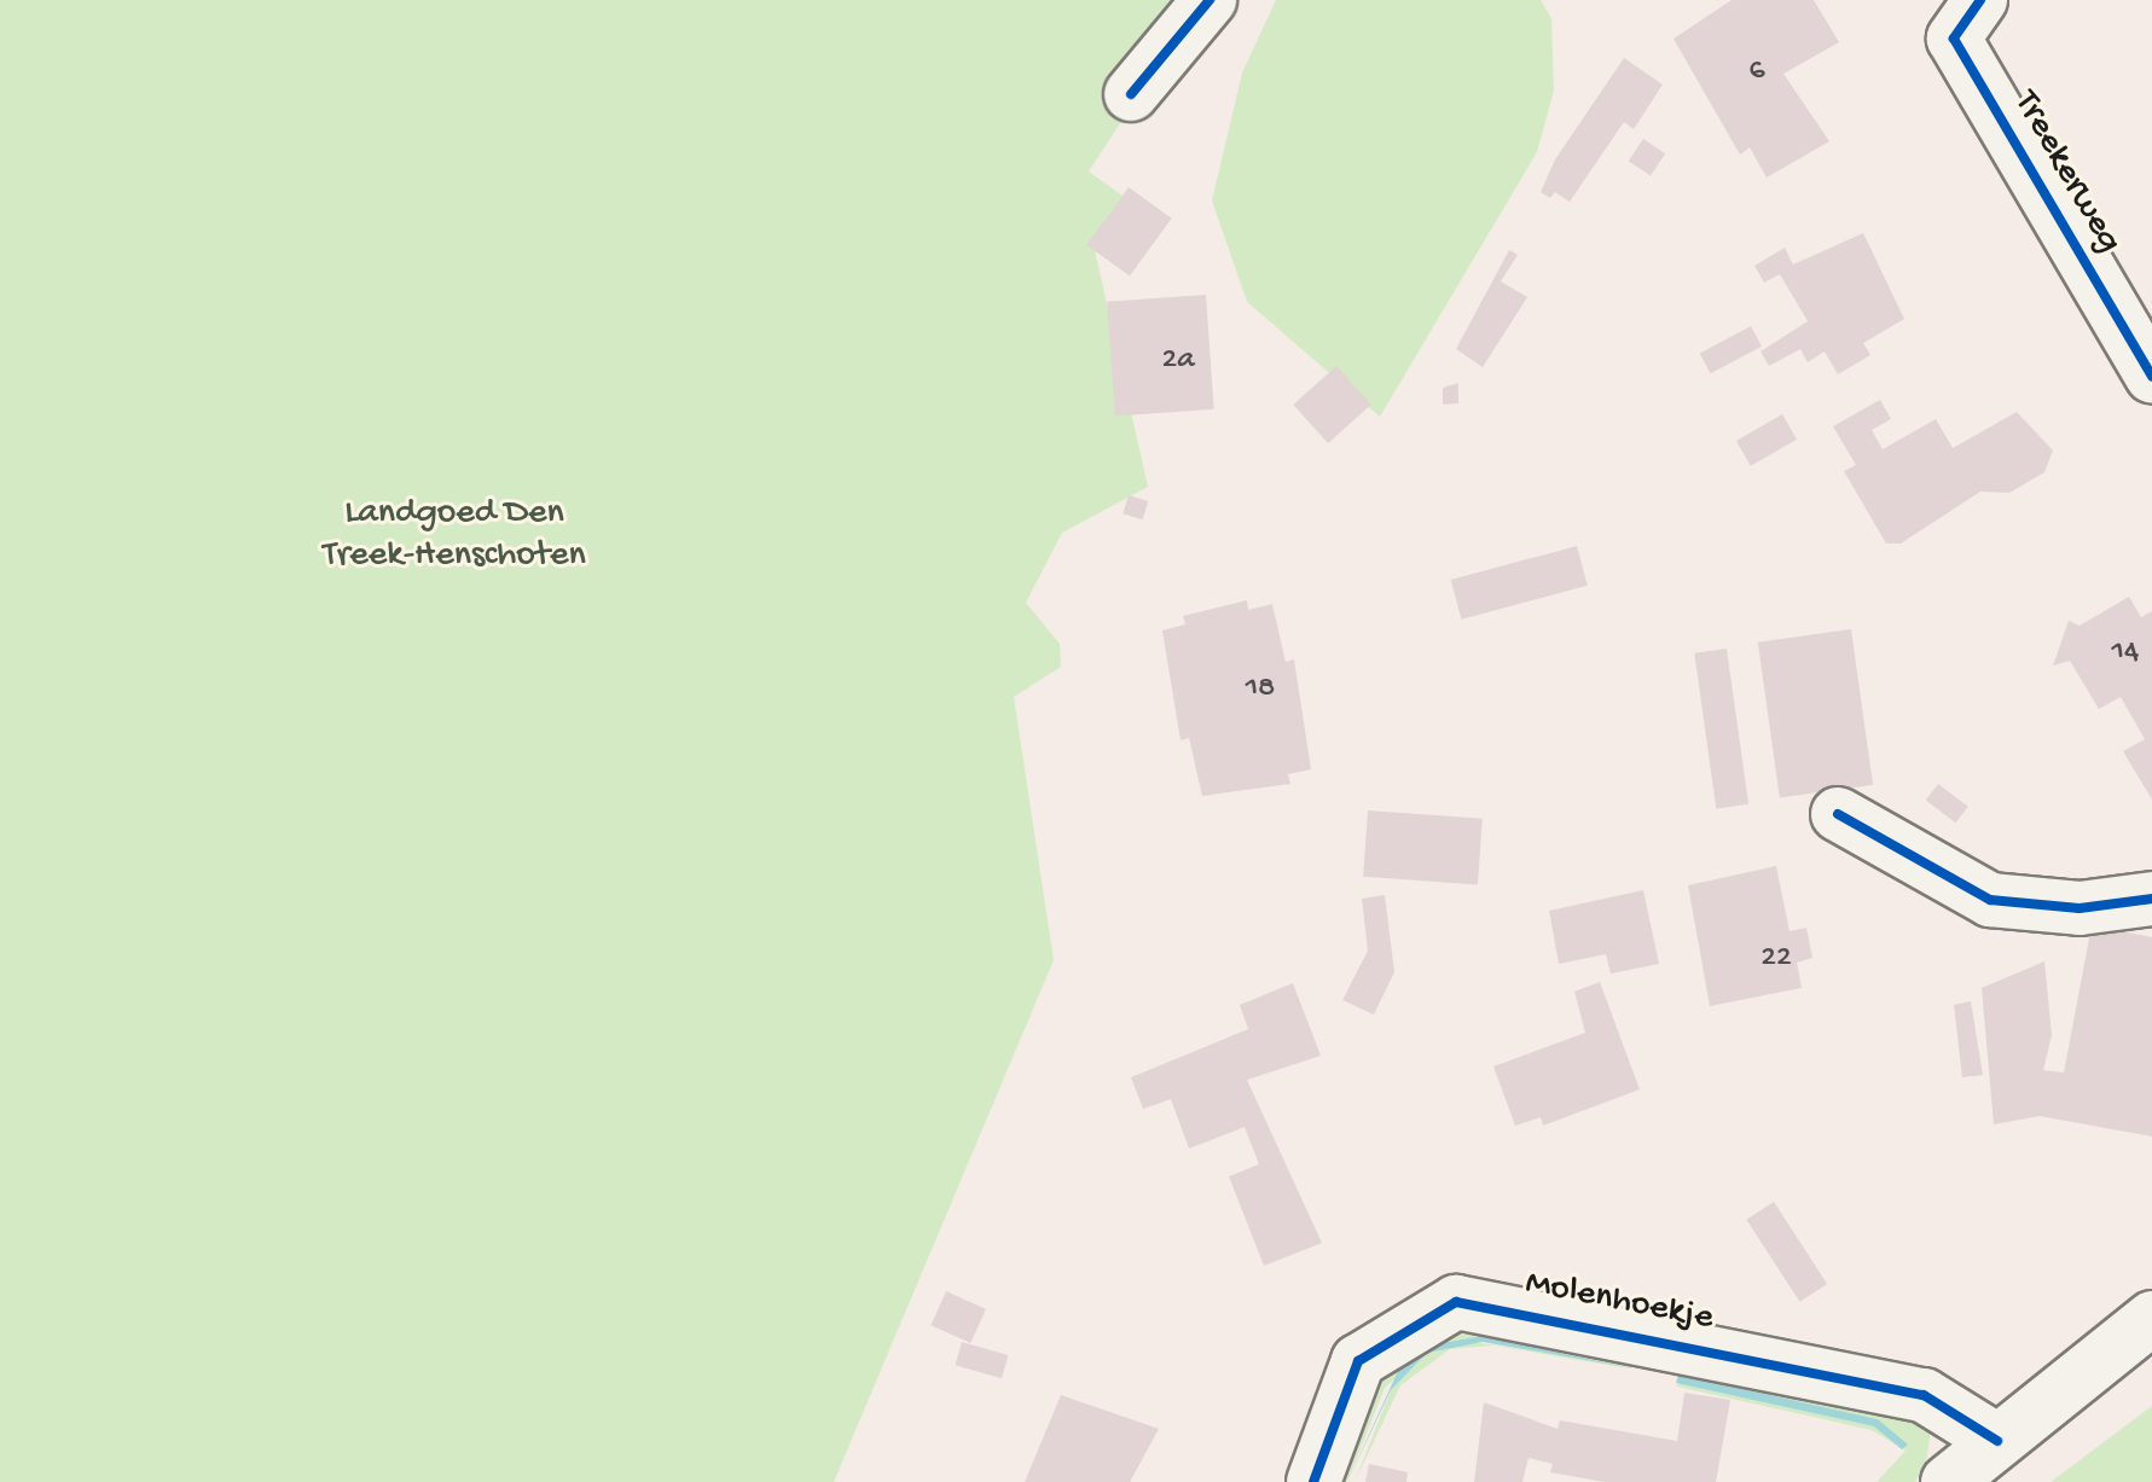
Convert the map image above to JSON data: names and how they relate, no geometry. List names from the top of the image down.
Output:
{
  "streets": {
    "street": ["Treekerweg", "Molenhoekje"]
  },
  "parks": ["Landgoed Den Treek-Henschoten"],
  "house_numbers": [
    "6",
    "2a",
    "14",
    "18",
    "22"
  ]
}
